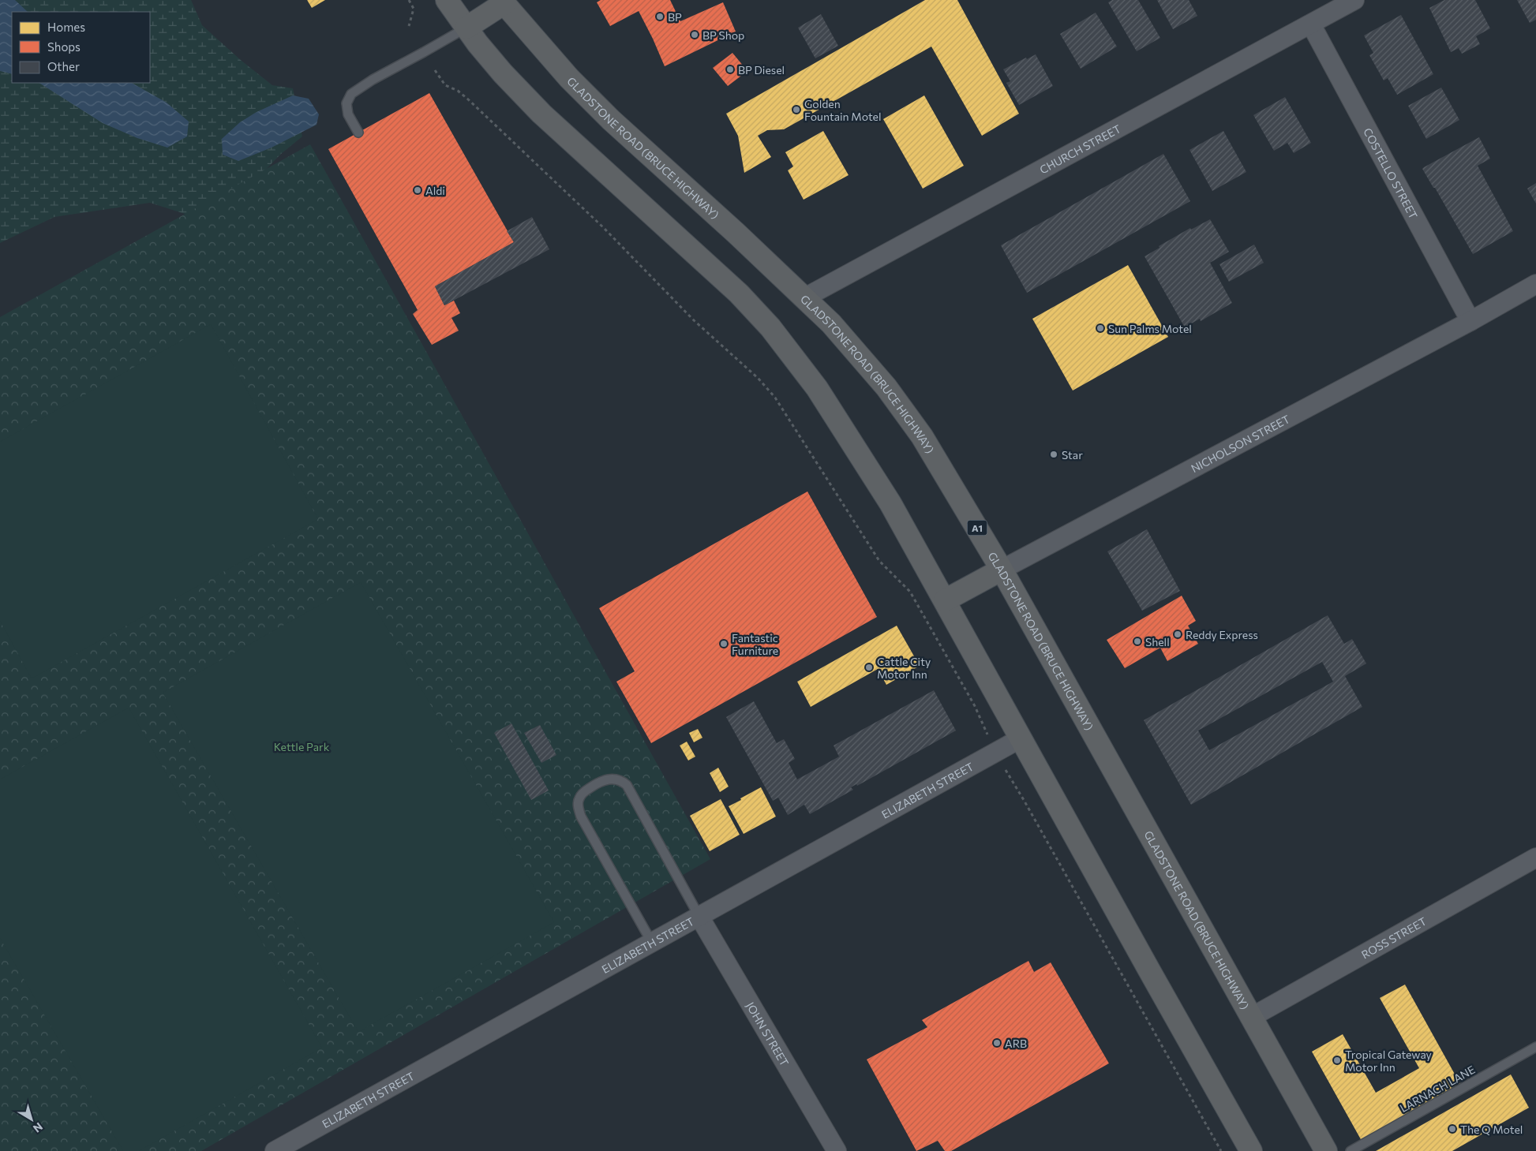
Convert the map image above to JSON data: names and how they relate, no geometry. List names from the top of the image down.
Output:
{
  "streets": {
    "highway": ["GLADSTONE ROAD (BRUCE HIGHWAY)", "NICHOLSON STREET", "A1"],
    "street": [
      "CHURCH STREET",
      "COSTELLO STREET",
      "ELIZABETH STREET",
      "ROSS STREET",
      "JOHN STREET"
    ],
    "lane": ["LARNACH LANE"]
  },
  "crossings": [
    ["GLADSTONE ROAD (BRUCE HIGHWAY)", "CHURCH STREET"],
    ["GLADSTONE ROAD (BRUCE HIGHWAY)", "NICHOLSON STREET"],
    ["GLADSTONE ROAD (BRUCE HIGHWAY)", "ROSS STREET"],
    ["CHURCH STREET", "COSTELLO STREET"],
    ["COSTELLO STREET", "NICHOLSON STREET"],
    ["ELIZABETH STREET", "JOHN STREET"]
  ],
  "parks": ["Kettle Park"],
  "places": [
    "BP",
    "BP Shop",
    "BP Diesel",
    "Golden Fountain Motel",
    "Aldi",
    "Sun Palms Motel",
    "Star",
    "Reddy Express",
    "Shell",
    "Fantastic Furniture",
    "Cattle City Motor Inn",
    "ARB",
    "Tropical Gateway Motor Inn",
    "The Q Motel"
  ],
  "legend": ["Homes", "Shops", "Other"],
  "north": "bottom right"
}
